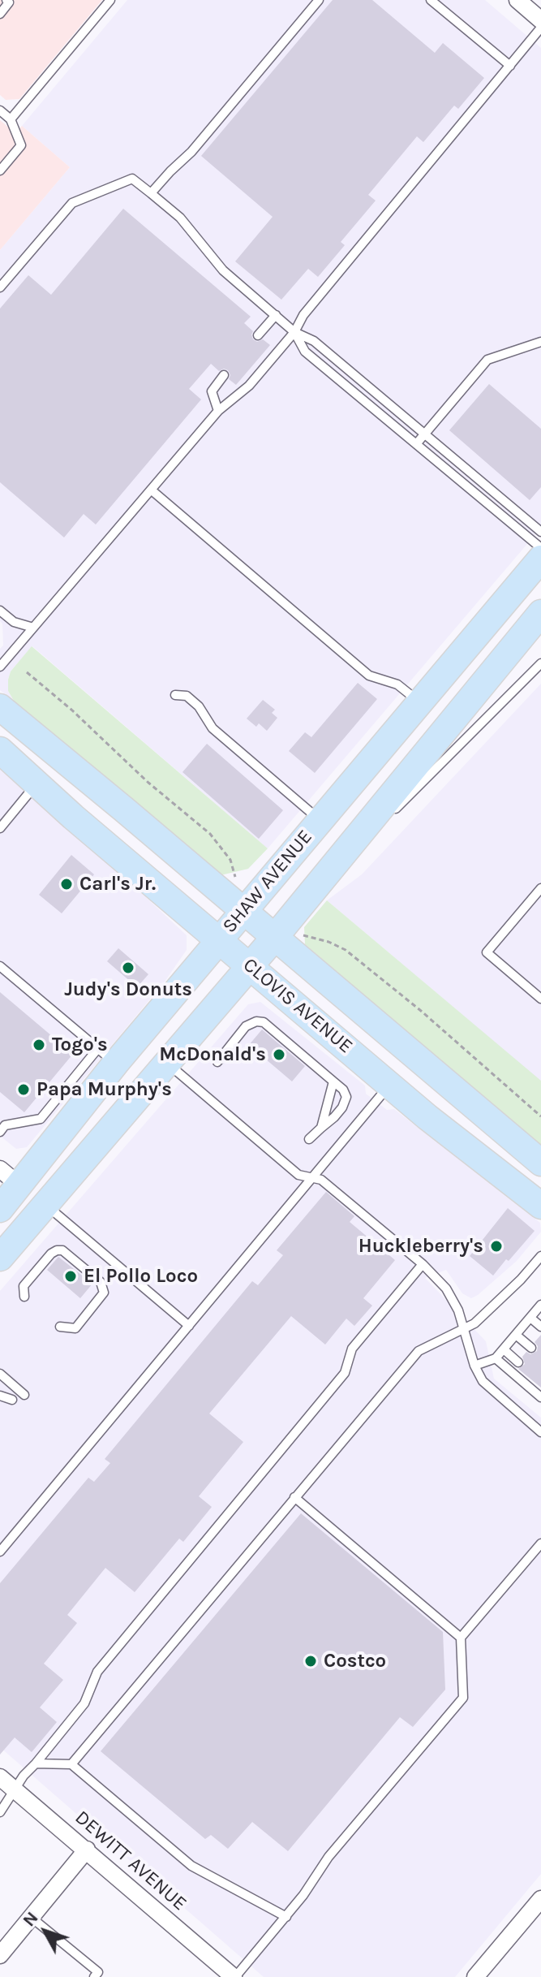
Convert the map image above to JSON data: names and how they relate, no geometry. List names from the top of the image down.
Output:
{
  "streets": {
    "main road": ["SHAW AVENUE", "CLOVIS AVENUE"],
    "street": ["DEWITT AVENUE"]
  },
  "crossings": [
    ["SHAW AVENUE", "CLOVIS AVENUE"]
  ],
  "places": [
    "Carl's Jr.",
    "Judy's Donuts",
    "Togo's",
    "McDonald's",
    "Papa Murphy's",
    "Huckleberry's",
    "El Pollo Loco",
    "Costco"
  ],
  "north": "top left"
}
